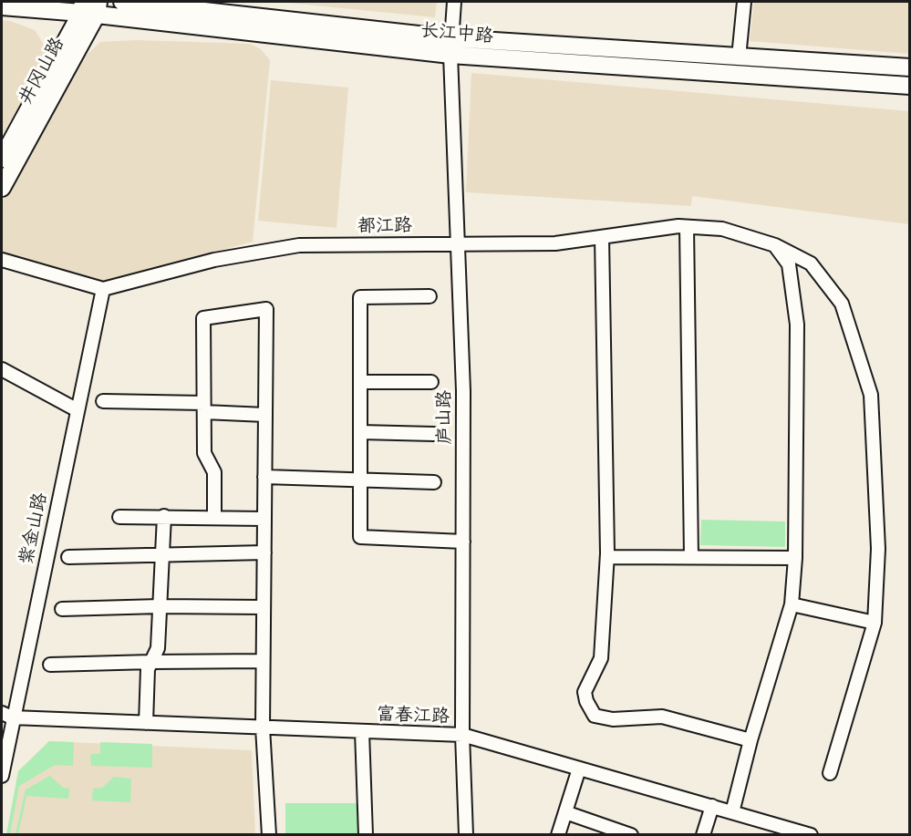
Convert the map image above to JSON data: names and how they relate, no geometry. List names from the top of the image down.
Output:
{
  "streets": {
    "main road": ["长江中路", "井冈山路"],
    "street": [
      "都江路",
      "庐山路",
      "紫金山路",
      "富春江路"
    ]
  },
  "crossings": [
    ["长江中路", "井冈山路"],
    ["长江中路", "庐山路"],
    ["都江路", "庐山路"],
    ["都江路", "紫金山路"],
    ["庐山路", "富春江路"],
    ["紫金山路", "富春江路"]
  ]
}
